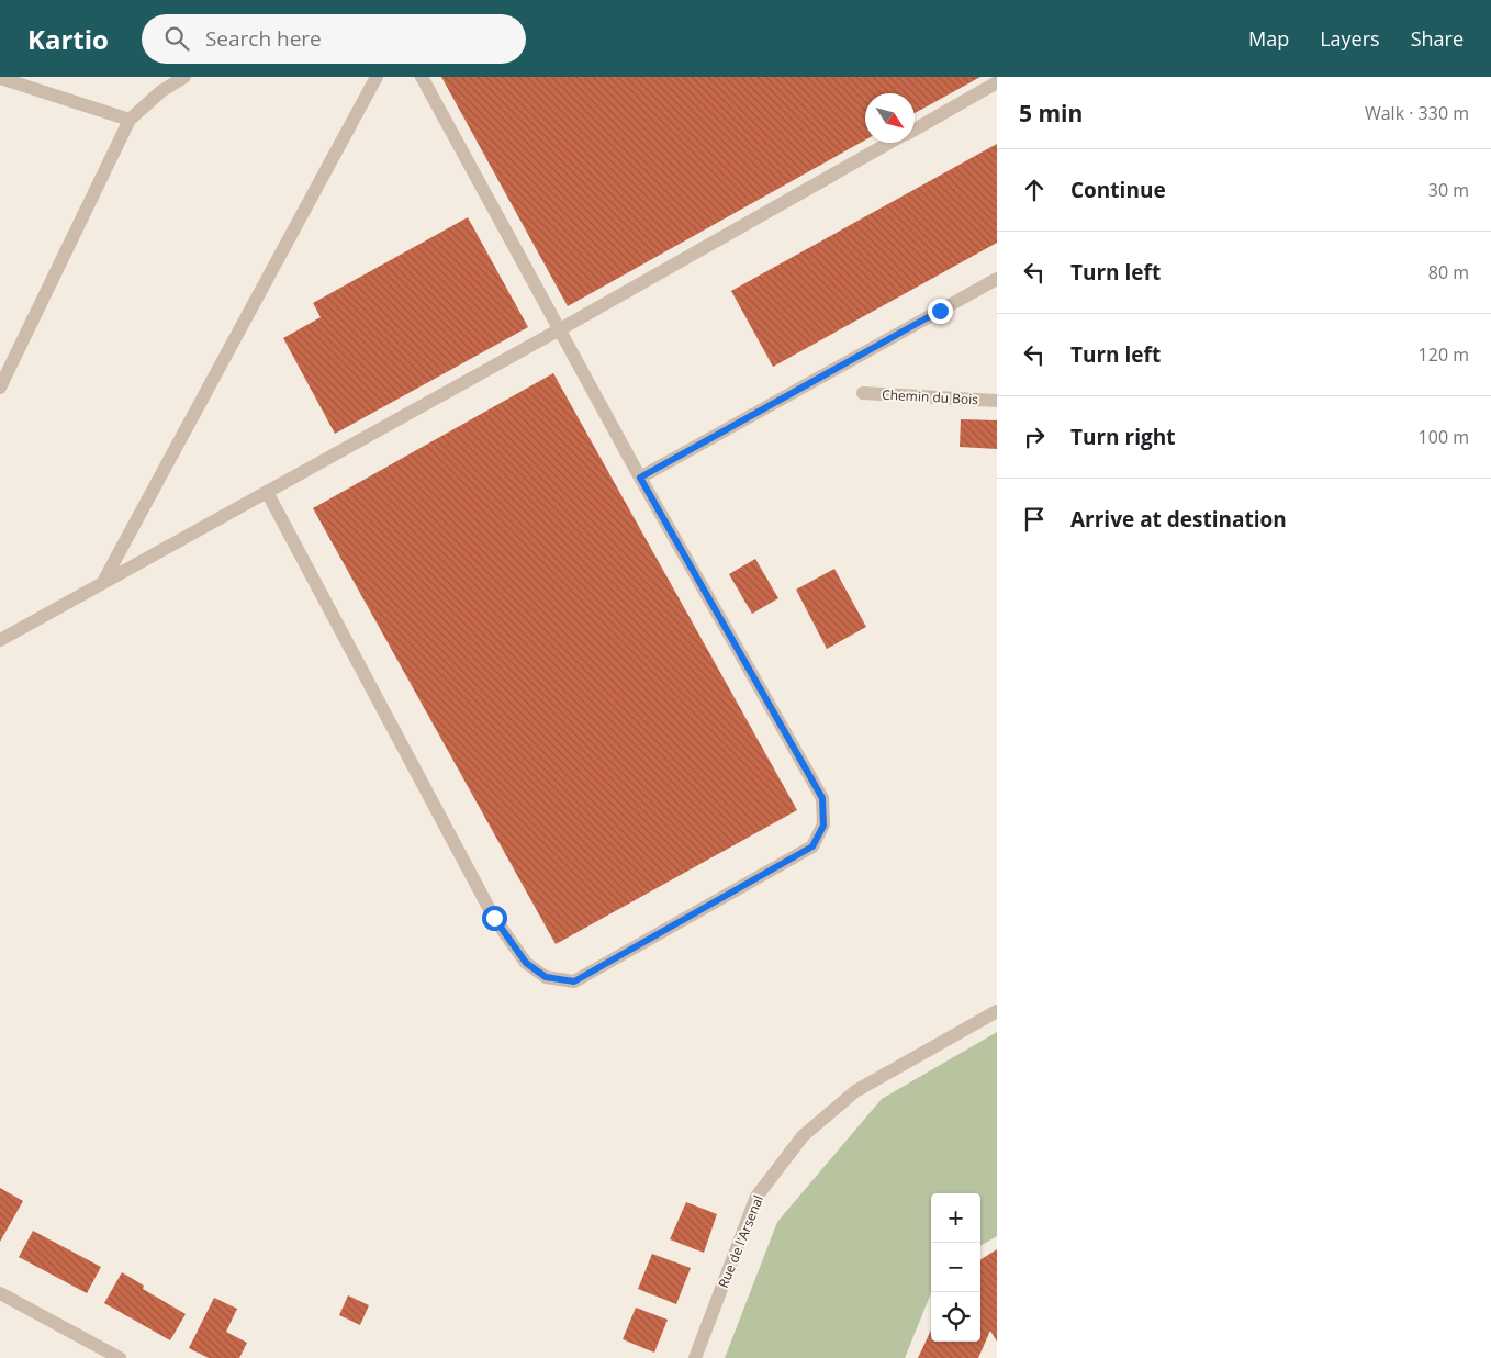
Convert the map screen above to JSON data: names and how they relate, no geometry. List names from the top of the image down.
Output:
{
  "streets": {
    "street": ["Chemin du Bois", "Rue de l'Arsenal"]
  },
  "north": "bottom right",
  "page": {
    "header": "Kartio",
    "search": "Search here",
    "nav": ["Map", "Layers", "Share"],
    "heading": ["5 min", "Walk · 330 m"],
    "list": [
      ["Continue", "30 m"],
      ["Turn left", "80 m"],
      ["Turn left", "120 m"],
      ["Turn right", "100 m"],
      "Arrive at destination"
    ],
    "map_buttons": ["+", "−"]
  }
}
